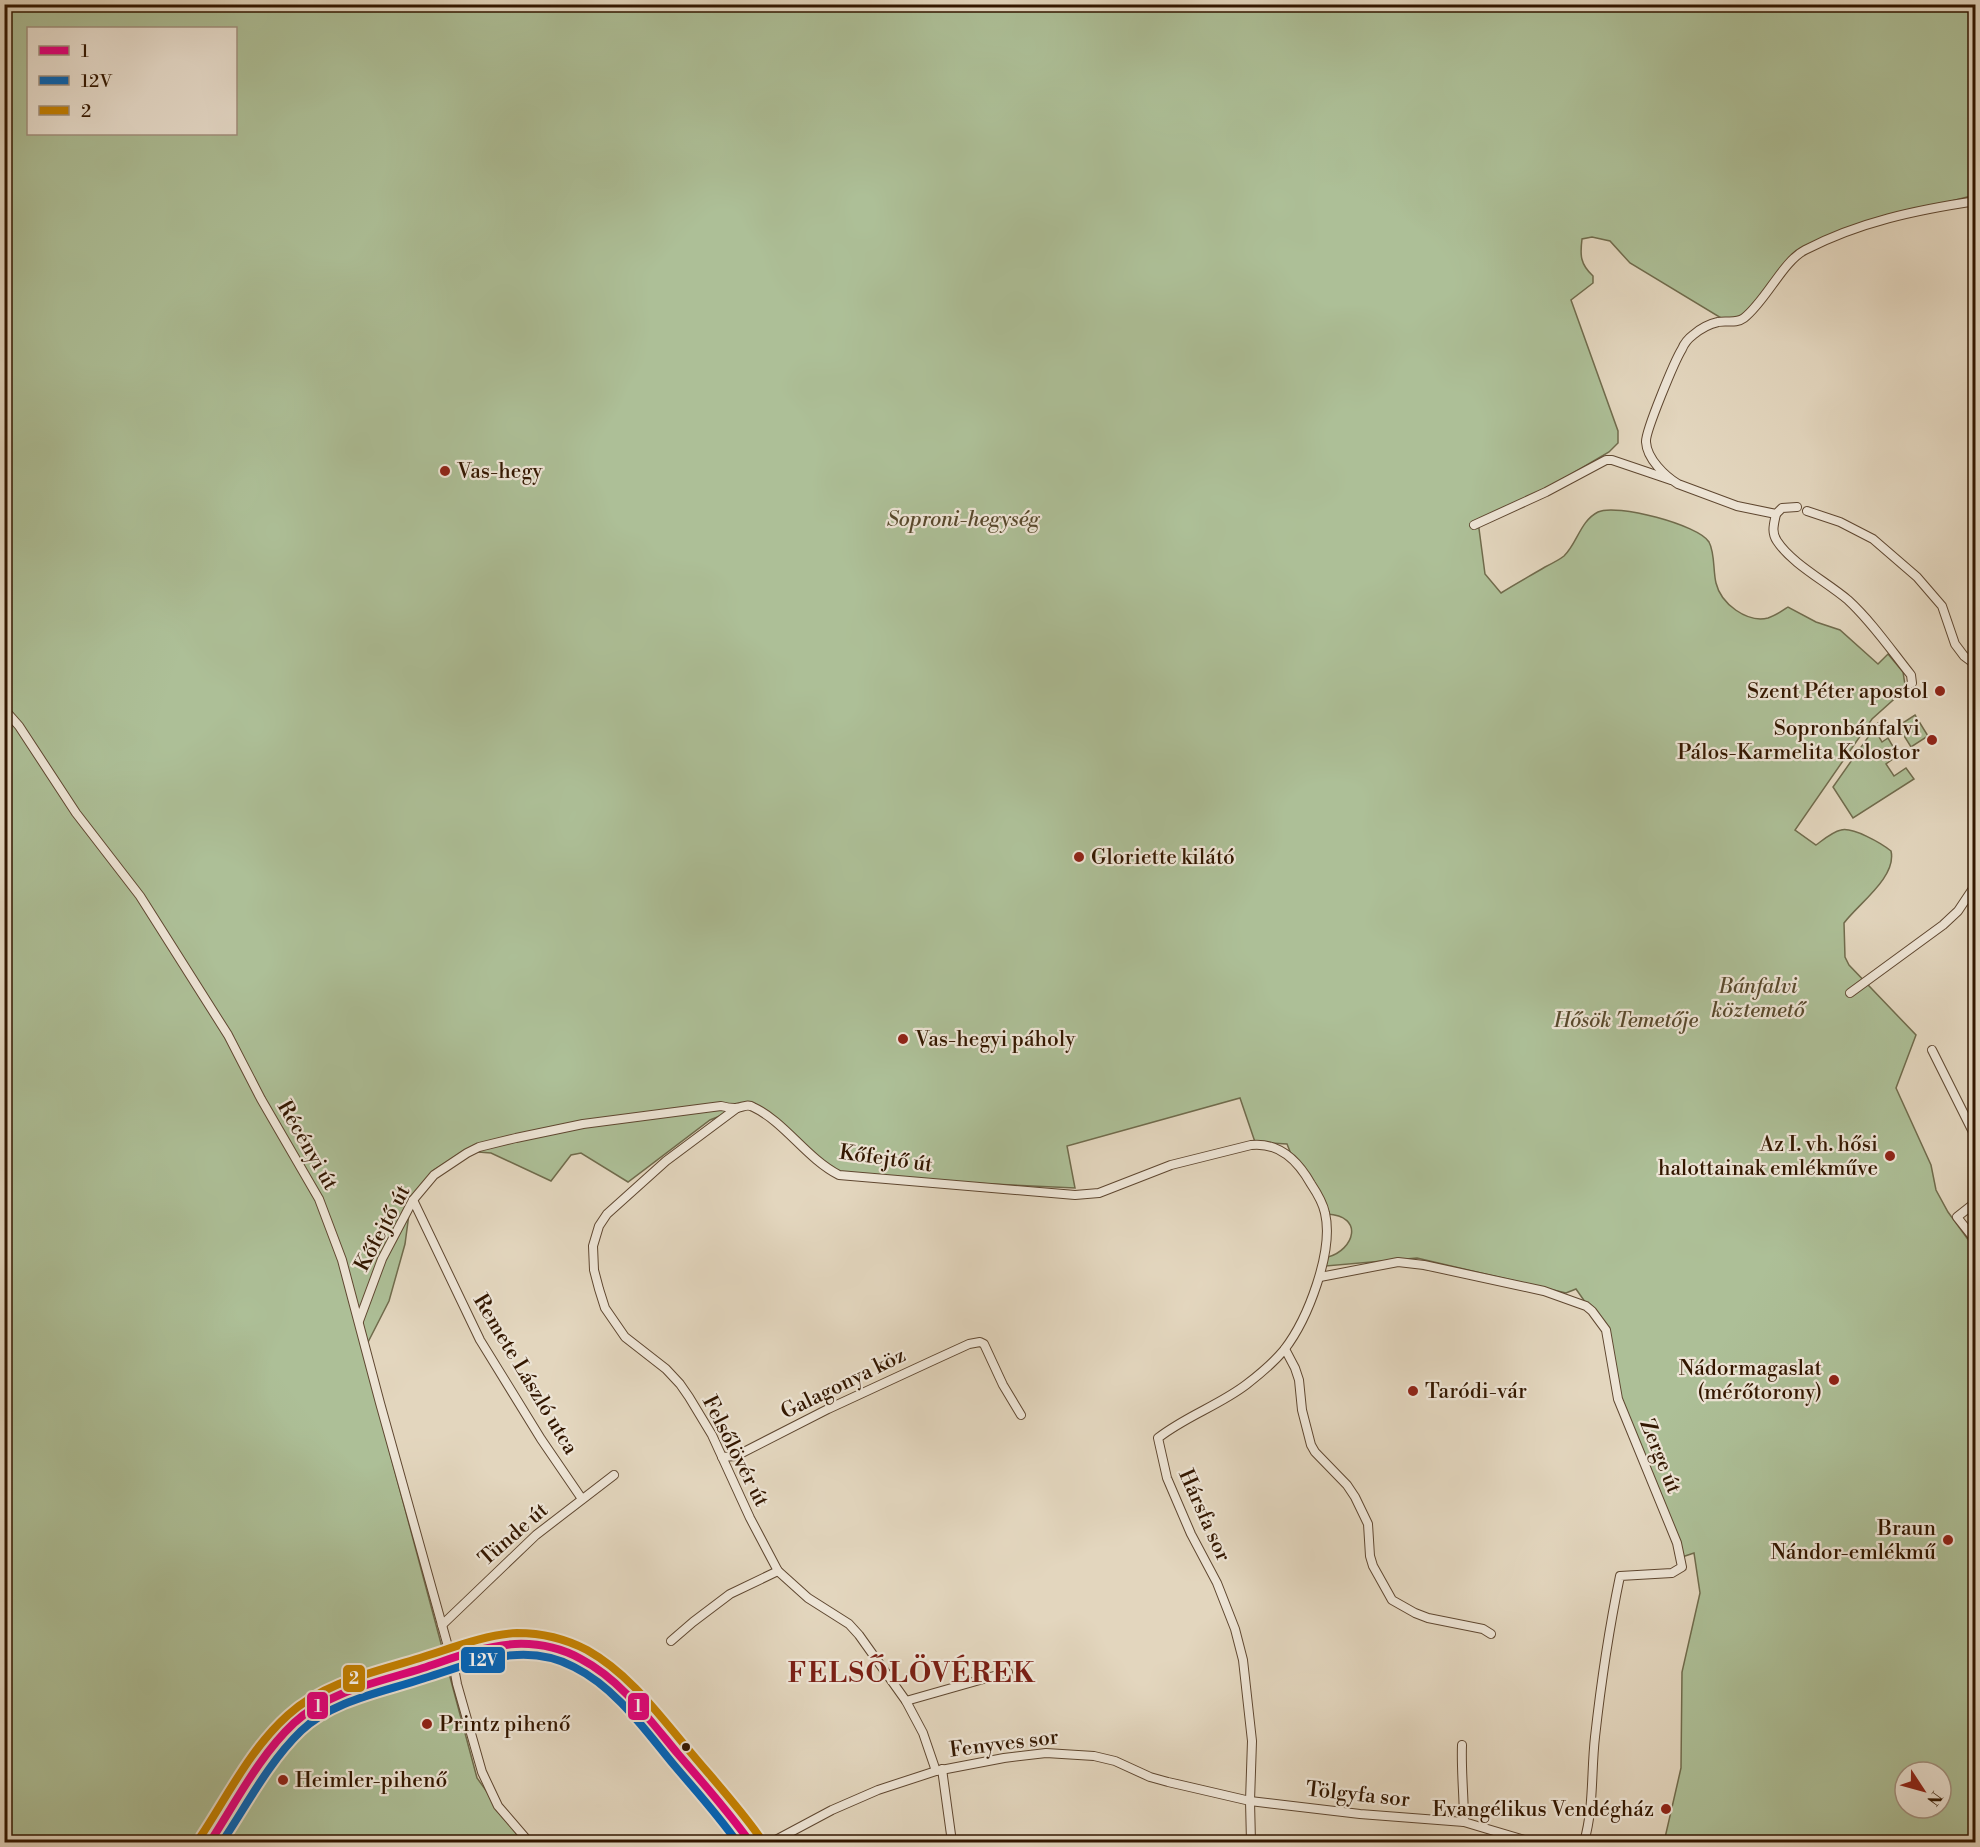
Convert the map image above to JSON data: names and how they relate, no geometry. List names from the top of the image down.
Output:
{
  "streets": {
    "street": [
      "Récényi út",
      "Kőfejtő út",
      "Remete László utca",
      "Galagonya köz",
      "Felsőlövér út",
      "Zerge út",
      "Hársfa sor",
      "Tünde út",
      "Fenyves sor",
      "Tölgyfa sor"
    ]
  },
  "crossings": [
    ["Récényi út", "Kőfejtő út"],
    ["Récényi út", "Tünde út"],
    ["Kőfejtő út", "Remete László utca"],
    ["Kőfejtő út", "Felsőlövér út"],
    ["Kőfejtő út", "Hársfa sor"],
    ["Remete László utca", "Tünde út"],
    ["Galagonya köz", "Felsőlövér út"],
    ["Felsőlövér út", "Fenyves sor"],
    ["Zerge út", "Hársfa sor"],
    ["Hársfa sor", "Fenyves sor"],
    ["Hársfa sor", "Tölgyfa sor"],
    ["Fenyves sor", "Tölgyfa sor"]
  ],
  "districts": ["FELSŐLÖVÉREK"],
  "parks": ["Soproni-hegység", "Bánfalvi köztemető", "Hősök Temetője"],
  "places": [
    "Vas-hegy",
    "Szent Péter apostol",
    "Sopronbánfalvi Pálos-Karmelita Kolostor",
    "Gloriette kilátó",
    "Vas-hegyi páholy",
    "Az I. vh. hősi halottainak emlékműve",
    "Nádormagaslat (mérőtorony)",
    "Taródi-vár",
    "Braun Nándor-emlékmű",
    "Printz pihenő",
    "Heimler-pihenő",
    "Evangélikus Vendégház"
  ],
  "lines": ["transit line 2", "transit line 1", "transit line 12V"],
  "legend": ["1", "12V", "2"],
  "north": "bottom right"
}
